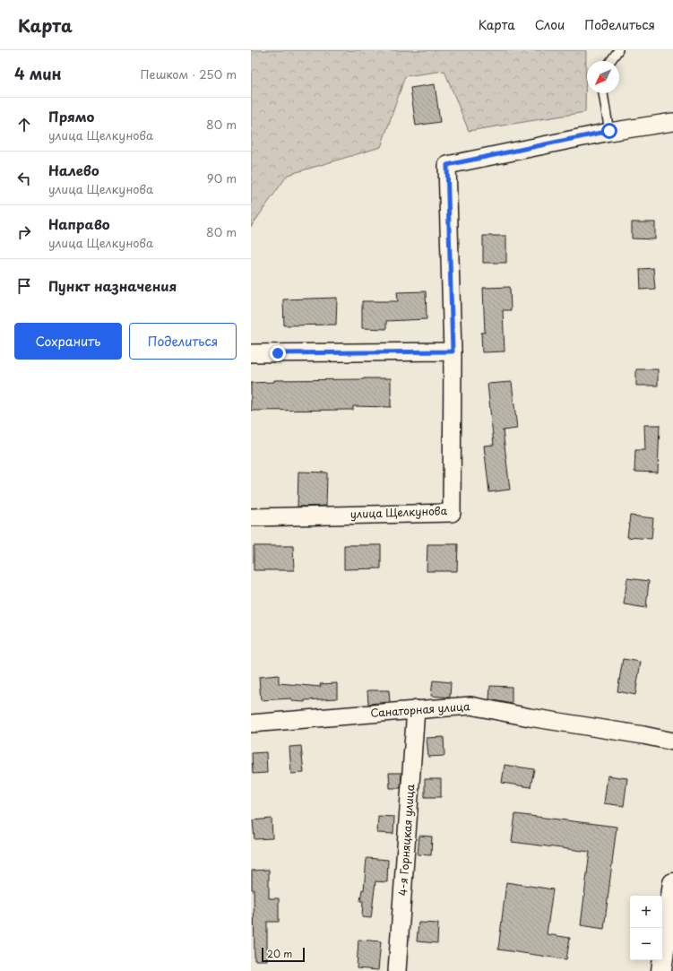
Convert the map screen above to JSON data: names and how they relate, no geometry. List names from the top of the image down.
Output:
{
  "streets": {
    "street": ["улица Щелкунова", "Санаторная улица", "4-я Горняцкая улица"]
  },
  "crossings": [
    ["Санаторная улица", "4-я Горняцкая улица"]
  ],
  "scale_bar": "20 m",
  "north": "bottom left",
  "page": {
    "header": "Карта",
    "nav": ["Карта", "Слои", "Поделиться"],
    "heading": ["4 мин", "Пешком · 250 m"],
    "list": [
      ["Прямо", "улица Щелкунова", "80 m"],
      ["Налево", "улица Щелкунова", "90 m"],
      ["Направо", "улица Щелкунова", "80 m"],
      "Пункт назначения"
    ],
    "buttons": ["Сохранить", "Поделиться"],
    "map_buttons": ["+", "−"],
    "scale": "20 m"
  }
}
